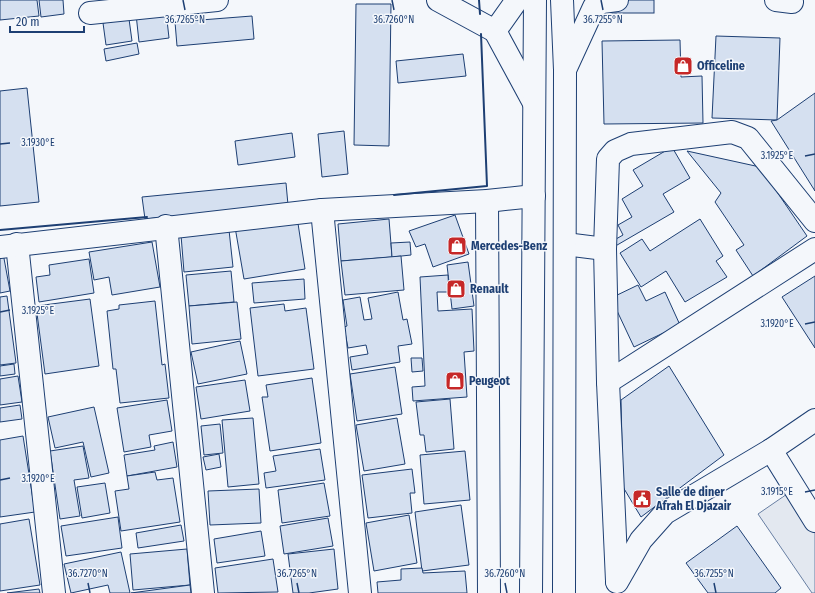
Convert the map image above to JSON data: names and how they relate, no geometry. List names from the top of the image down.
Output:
{
  "places": {
    "shop": [
      "Officeline",
      "Mercedes-Benz",
      "Renault",
      "Peugeot"
    ],
    "public building": ["Salle de diner Afrah El Djazair"]
  },
  "scale_bar": "20 m",
  "coordinates": [
    "36.7265°N",
    "36.7260°N",
    "36.7255°N",
    "3.1930°E",
    "3.1925°E",
    "3.1920°E",
    "3.1915°E",
    "36.7270°N"
  ]
}
